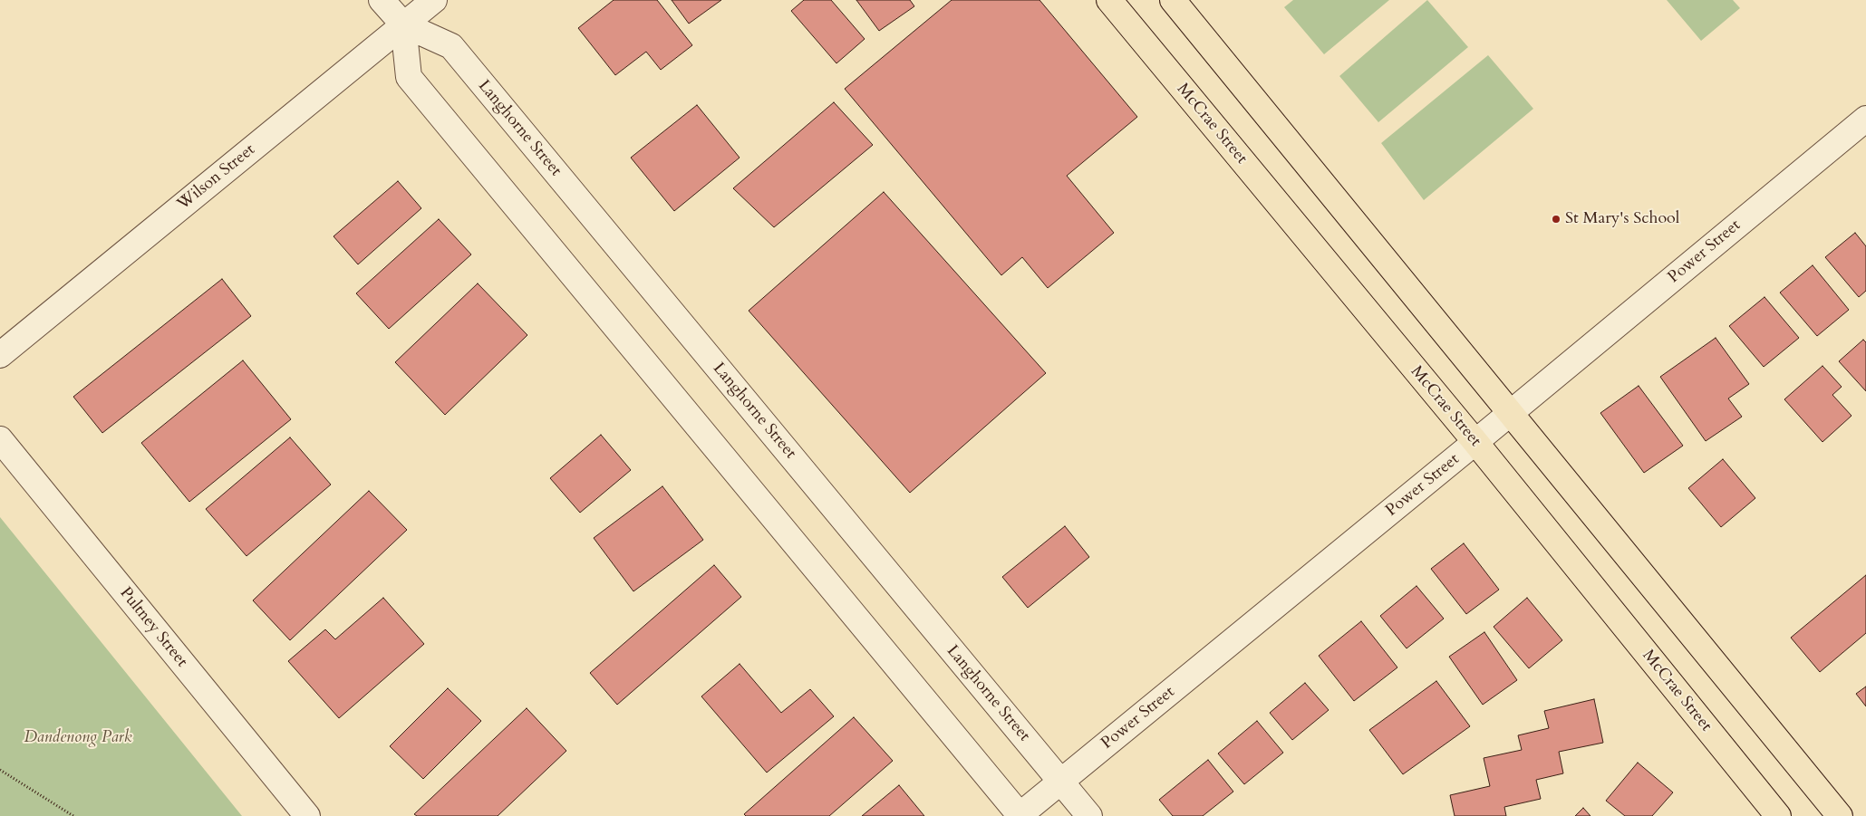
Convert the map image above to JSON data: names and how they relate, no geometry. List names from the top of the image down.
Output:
{
  "streets": {
    "main road": ["McCrae Street"],
    "street": [
      "Langhorne Street",
      "Wilson Street",
      "Power Street",
      "Pultney Street"
    ]
  },
  "crossings": [
    ["McCrae Street", "Power Street"],
    ["Langhorne Street", "Wilson Street"],
    ["Langhorne Street", "Power Street"]
  ],
  "parks": ["Dandenong Park"],
  "places": ["St Mary's School"]
}
